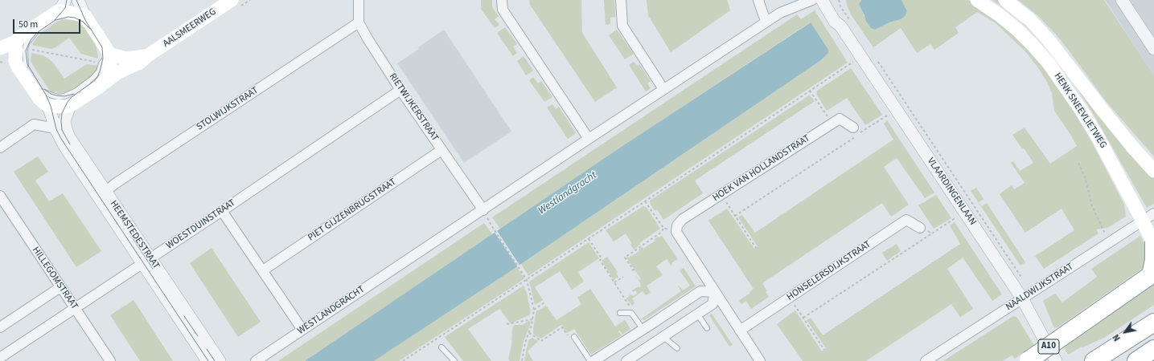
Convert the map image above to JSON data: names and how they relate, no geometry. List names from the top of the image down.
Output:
{
  "streets": {
    "highway": ["A10"],
    "main road": ["AALSMEERWEG", "HENK SNEEVLIETWEG"],
    "street": [
      "RIETWIJKERSTRAAT",
      "STOLWIJKSTRAAT",
      "HOEK VAN HOLLANDSTRAAT",
      "VLAARDINGENLAAN",
      "PIET GIJZENBRUGSTRAAT",
      "WOESTDUINSTRAAT",
      "HEEMSTEDESTRAAT",
      "HONSELERSDIJKSTRAAT",
      "HILLEGOMSTRAAT",
      "NAALDWIJKSTRAAT",
      "WESTLANDGRACHT"
    ]
  },
  "crossings": [
    ["AALSMEERWEG", "HEEMSTEDESTRAAT"],
    ["RIETWIJKERSTRAAT", "STOLWIJKSTRAAT"],
    ["RIETWIJKERSTRAAT", "PIET GIJZENBRUGSTRAAT"],
    ["RIETWIJKERSTRAAT", "WOESTDUINSTRAAT"],
    ["RIETWIJKERSTRAAT", "WESTLANDGRACHT"],
    ["STOLWIJKSTRAAT", "HEEMSTEDESTRAAT"],
    ["HENK SNEEVLIETWEG", "A10"],
    ["VLAARDINGENLAAN", "NAALDWIJKSTRAAT"],
    ["WOESTDUINSTRAAT", "HEEMSTEDESTRAAT"],
    ["WOESTDUINSTRAAT", "HILLEGOMSTRAAT"]
  ],
  "water": ["Westlandgracht"],
  "scale_bar": "50 m",
  "north": "bottom left"
}
